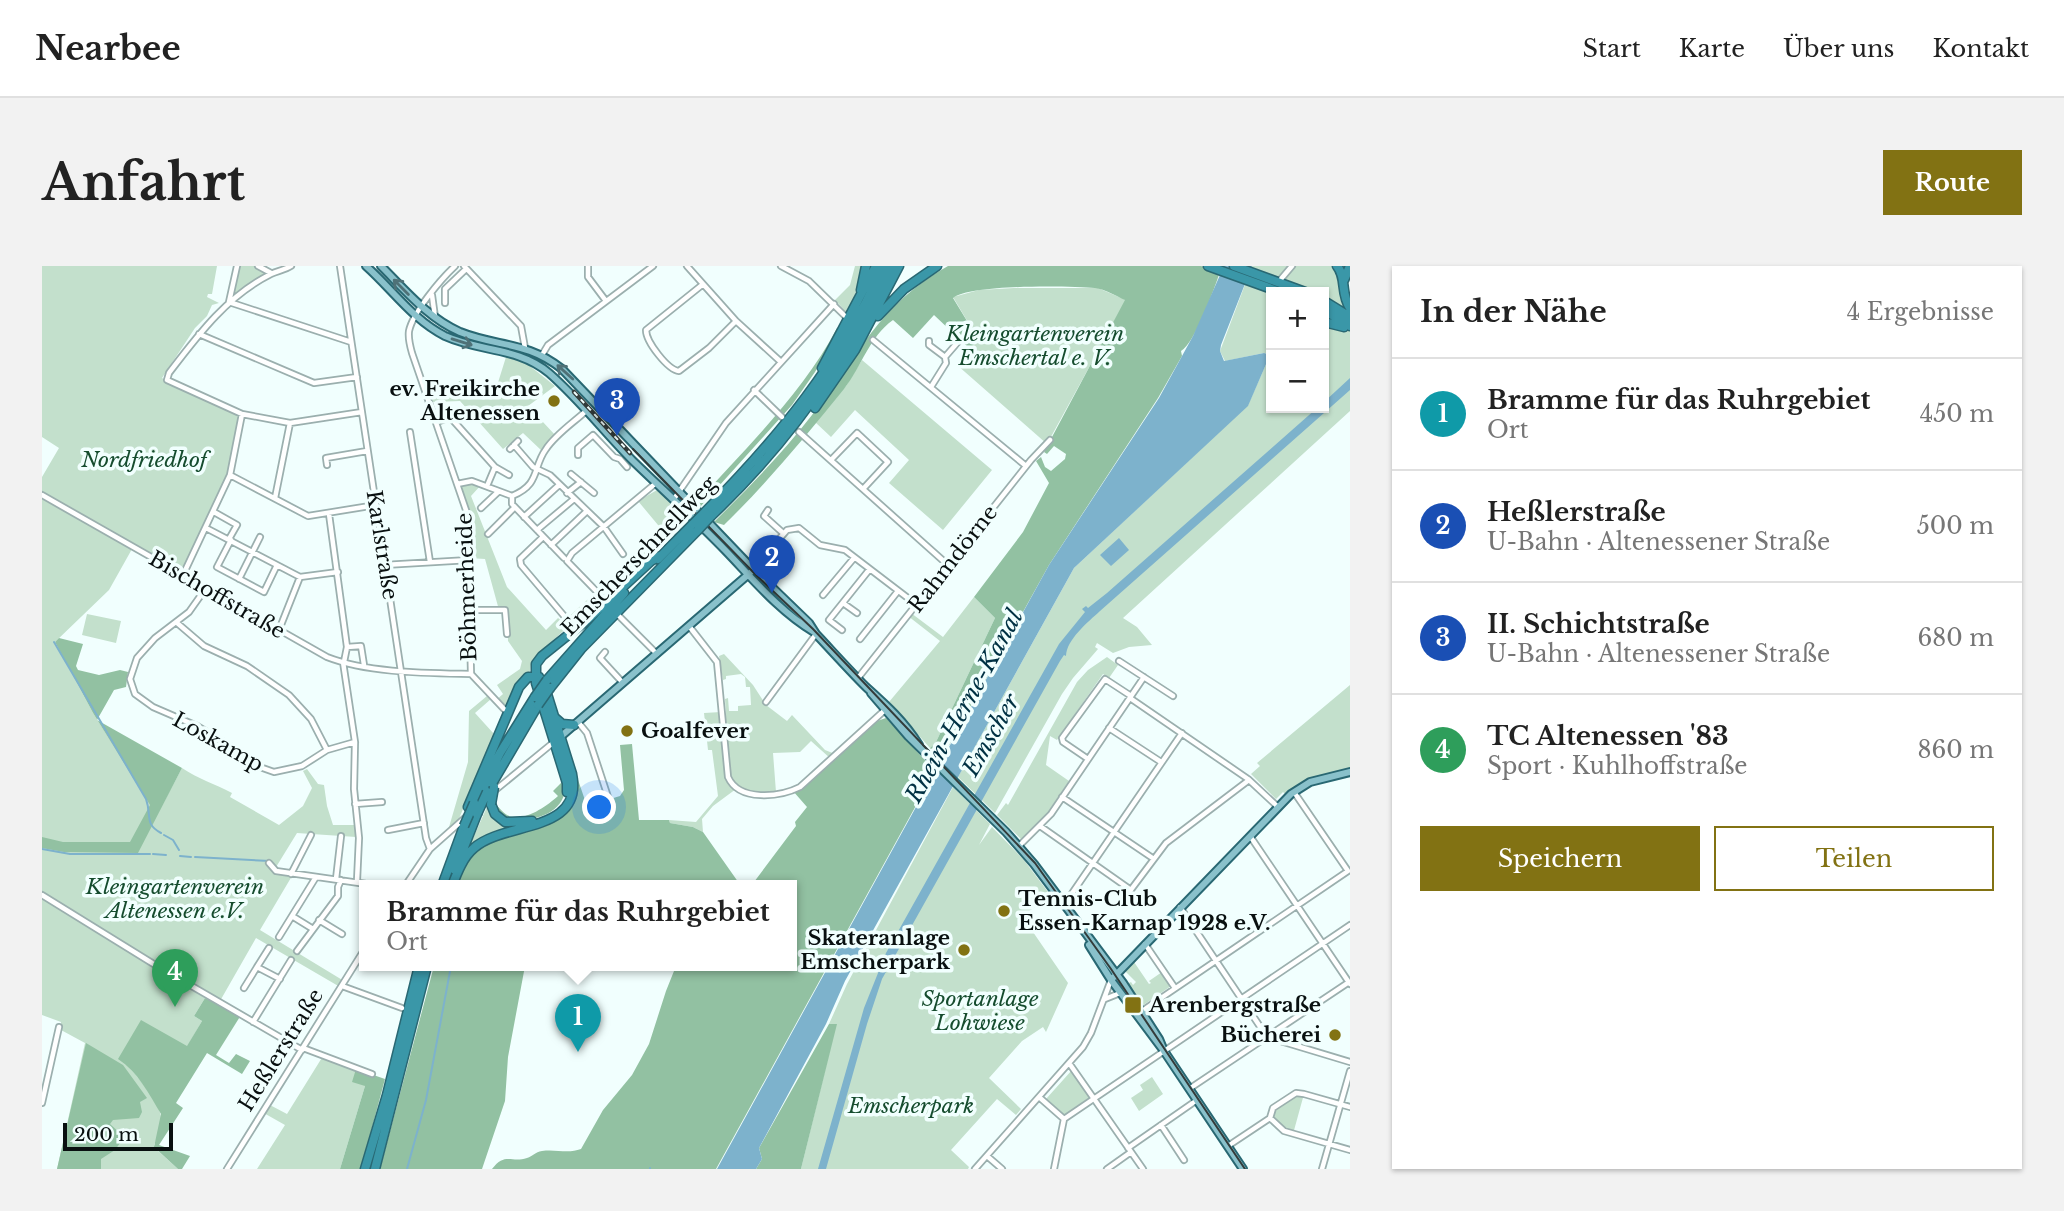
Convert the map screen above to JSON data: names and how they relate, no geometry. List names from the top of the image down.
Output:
{
  "streets": {
    "highway": ["Emscherschnellweg"],
    "street": [
      "Karlstraße",
      "Rahmdörne",
      "Böhmerheide",
      "Bischoffstraße",
      "Loskamp",
      "Heßlerstraße"
    ]
  },
  "crossings": [
    ["Karlstraße", "Bischoffstraße"],
    ["Böhmerheide", "Bischoffstraße"],
    ["Bischoffstraße", "Loskamp"]
  ],
  "water": ["Rhein-Herne-Kanal", "Emscher"],
  "parks": [
    "Kleingartenverein Emschertal e. V.",
    "Nordfriedhof",
    "Kleingartenverein Altenessen e.V.",
    "Sportanlage Lohwiese",
    "Emscherpark"
  ],
  "places": {
    "other": [
      "ev. Freikirche Altenessen",
      "Goalfever",
      "Tennis-Club Essen-Karnap 1928 e.V.",
      "Skateranlage Emscherpark",
      "Bücherei"
    ],
    "transit": ["Arenbergstraße"]
  },
  "scale_bar": "200 m",
  "page": {
    "header": "Nearbee",
    "nav": [
      "Start",
      "Karte",
      "Über uns",
      "Kontakt"
    ],
    "buttons": [
      "Route",
      ["Speichern", "Teilen"]
    ],
    "title": "Anfahrt",
    "heading": ["In der Nähe", "4 Ergebnisse"],
    "map_buttons": ["+", "−"],
    "list": [
      {
        "mark": "1",
        "name": "Bramme für das Ruhrgebiet",
        "note": "Ort",
        "value": "450 m"
      },
      {
        "mark": "2",
        "name": "Heßlerstraße",
        "note": "U-Bahn · Altenessener Straße",
        "value": "500 m"
      },
      {
        "mark": "3",
        "name": "II. Schichtstraße",
        "note": "U-Bahn · Altenessener Straße",
        "value": "680 m"
      },
      {
        "mark": "4",
        "name": "TC Altenessen '83",
        "note": "Sport · Kuhlhoffstraße",
        "value": "860 m"
      }
    ],
    "pins": [
      "3",
      "2",
      "4",
      "1"
    ],
    "popup": ["Bramme für das Ruhrgebiet", "Ort"],
    "scale": "200 m"
  }
}
